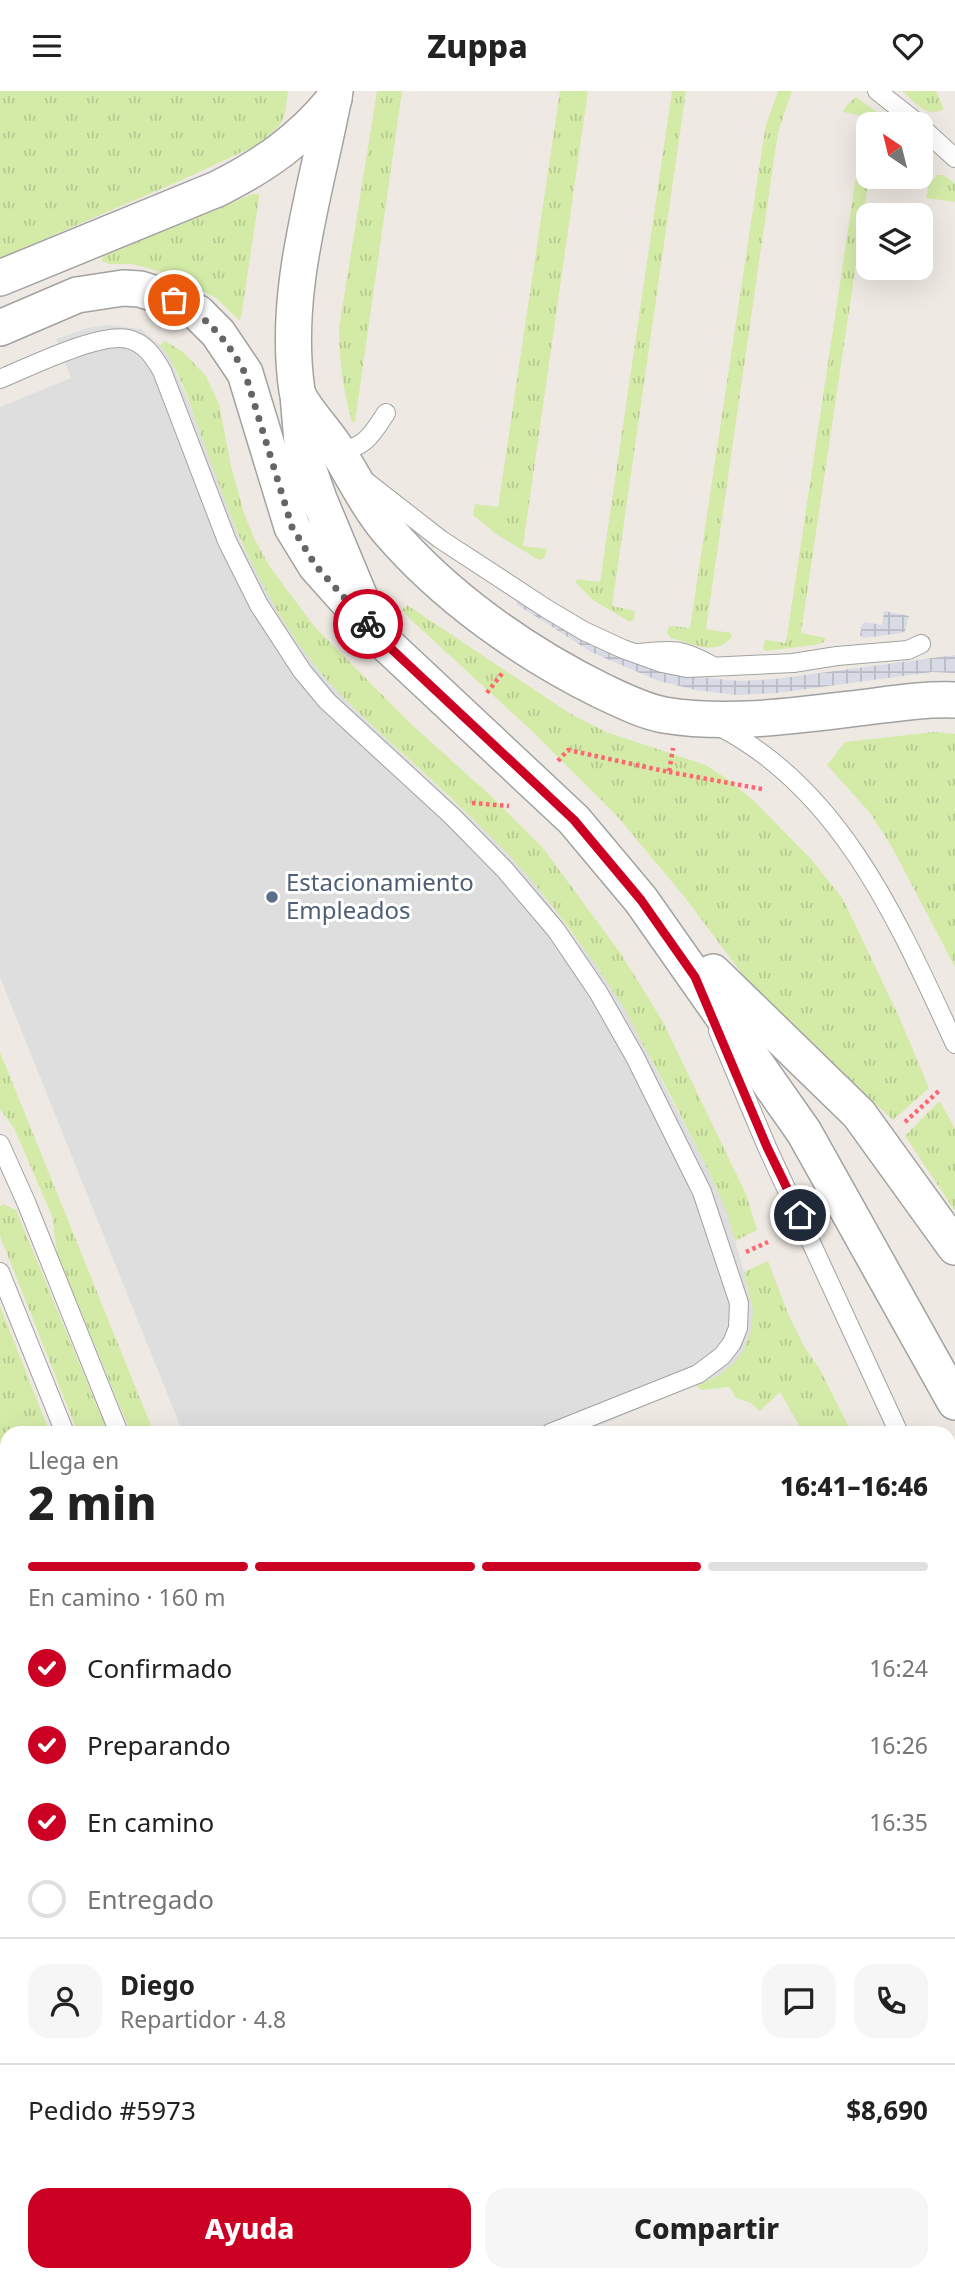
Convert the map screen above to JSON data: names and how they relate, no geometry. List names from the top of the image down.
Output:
{
  "places": ["Estacionamiento Empleados"],
  "north": "top left",
  "page": {
    "header": "Zuppa",
    "heading": ["2 min", "Llega en", "16:41–16:46"],
    "panel": [
      "Diego",
      "Repartidor · 4.8",
      "Pedido #5973",
      "$8,690"
    ],
    "bar": "En camino · 160 m",
    "list": [
      ["Confirmado", "16:24"],
      ["Preparando", "16:26"],
      ["En camino", "16:35"],
      "Entregado"
    ],
    "buttons": ["Ayuda", "Compartir"]
  }
}
